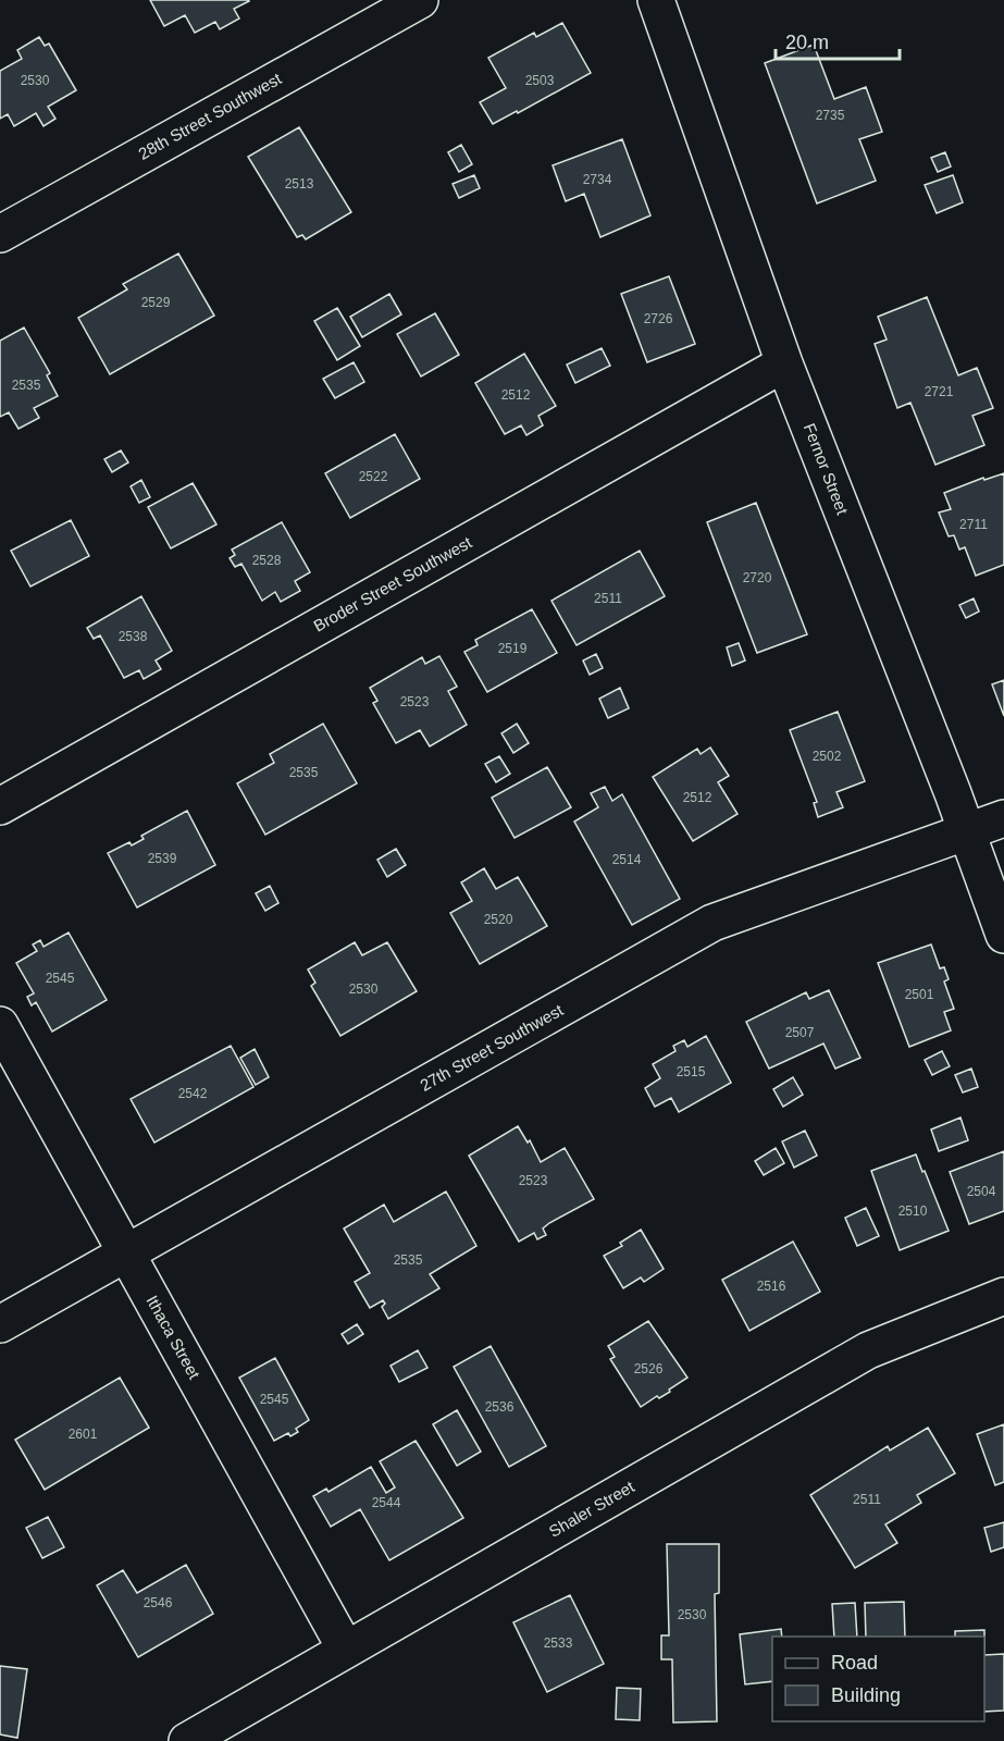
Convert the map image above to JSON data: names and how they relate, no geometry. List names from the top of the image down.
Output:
{
  "streets": {
    "street": [
      "28th Street Southwest",
      "Fernor Street",
      "Broder Street Southwest",
      "27th Street Southwest",
      "Ithaca Street",
      "Shaler Street"
    ]
  },
  "crossings": [
    ["Fernor Street", "Broder Street Southwest"],
    ["Fernor Street", "27th Street Southwest"],
    ["27th Street Southwest", "Ithaca Street"],
    ["Ithaca Street", "Shaler Street"]
  ],
  "house_numbers": [
    "2530",
    "2503",
    "2735",
    "2734",
    "2513",
    "2529",
    "2726",
    "2535",
    "2721",
    "2512",
    "2522",
    "2711",
    "2528",
    "2720",
    "2511",
    "2538",
    "2519",
    "2523",
    "2502",
    "2535",
    "2512",
    "2539",
    "2514",
    "2520",
    "2545",
    "2530",
    "2501",
    "2507",
    "2515",
    "2542",
    "2523",
    "2504",
    "2510",
    "2535",
    "2516",
    "2526",
    "2545",
    "2536",
    "2601",
    "2511",
    "2544",
    "2546",
    "2530",
    "2533"
  ],
  "legend": ["Road", "Building"],
  "scale_bar": "20 m"
}
